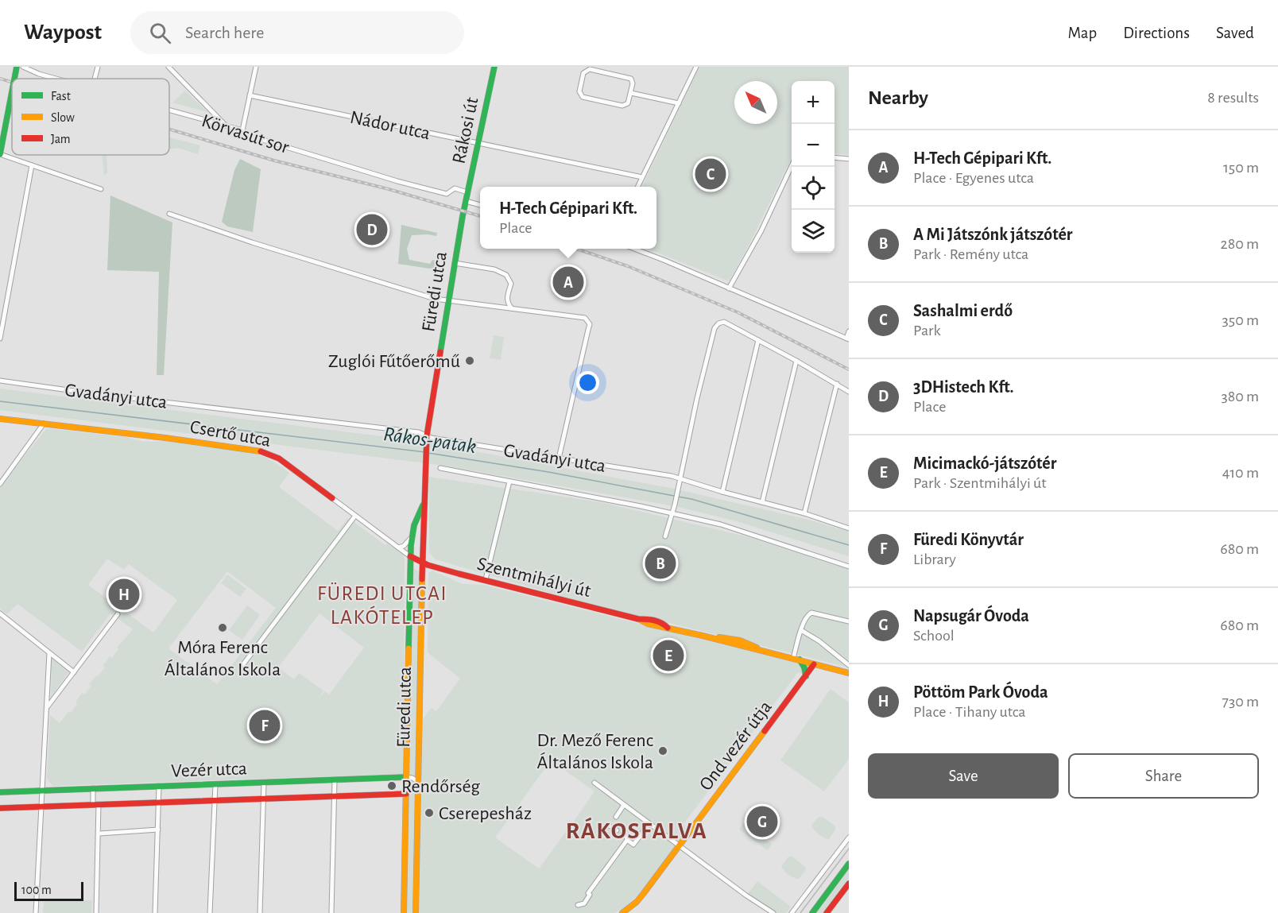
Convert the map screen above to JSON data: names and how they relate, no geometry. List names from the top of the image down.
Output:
{
  "streets": {
    "street": [
      "Nádor utca",
      "Rákosi út",
      "Körvasút sor",
      "Füredi utca",
      "Gvadányi utca",
      "Csertő utca",
      "Szentmihályi út",
      "Ond vezér útja",
      "Vezér utca"
    ]
  },
  "crossings": [
    ["Nádor utca", "Rákosi út"],
    ["Rákosi út", "Körvasút sor"],
    ["Rákosi út", "Füredi utca"],
    ["Füredi utca", "Gvadányi utca"],
    ["Füredi utca", "Csertő utca"],
    ["Füredi utca", "Szentmihályi út"],
    ["Füredi utca", "Vezér utca"],
    ["Csertő utca", "Szentmihályi út"],
    ["Szentmihályi út", "Ond vezér útja"]
  ],
  "districts": ["FÜREDI UTCAI LAKÓTELEP", "RÁKOSFALVA"],
  "water": ["Rákos-patak"],
  "places": [
    "Zuglói Fűtőerőmű",
    "Móra Ferenc Általános Iskola",
    "Dr. Mező Ferenc Általános Iskola",
    "Rendőrség",
    "Cserepesház"
  ],
  "legend": ["Fast", "Slow", "Jam"],
  "scale_bar": "100 m",
  "north": "top left",
  "page": {
    "header": "Waypost",
    "search": "Search here",
    "nav": ["Map", "Directions", "Saved"],
    "heading": ["Nearby", "8 results"],
    "map_buttons": ["+", "−"],
    "list": [
      {
        "mark": "A",
        "name": "H-Tech Gépipari Kft.",
        "note": "Place · Egyenes utca",
        "value": "150 m"
      },
      {
        "mark": "B",
        "name": "A Mi Játszónk játszótér",
        "note": "Park · Remény utca",
        "value": "280 m"
      },
      {
        "mark": "C",
        "name": "Sashalmi erdő",
        "note": "Park",
        "value": "350 m"
      },
      {
        "mark": "D",
        "name": "3DHistech Kft.",
        "note": "Place",
        "value": "380 m"
      },
      {
        "mark": "E",
        "name": "Micimackó-játszótér",
        "note": "Park · Szentmihályi út",
        "value": "410 m"
      },
      {
        "mark": "F",
        "name": "Füredi Könyvtár",
        "note": "Library",
        "value": "680 m"
      },
      {
        "mark": "G",
        "name": "Napsugár Óvoda",
        "note": "School",
        "value": "680 m"
      },
      {
        "mark": "H",
        "name": "Pöttöm Park Óvoda",
        "note": "Place · Tihany utca",
        "value": "730 m"
      }
    ],
    "pins": [
      "C",
      "D",
      "A",
      "B",
      "H",
      "E",
      "F",
      "G"
    ],
    "popup": ["H-Tech Gépipari Kft.", "Place"],
    "buttons": ["Save", "Share"],
    "scale": "100 m"
  }
}
